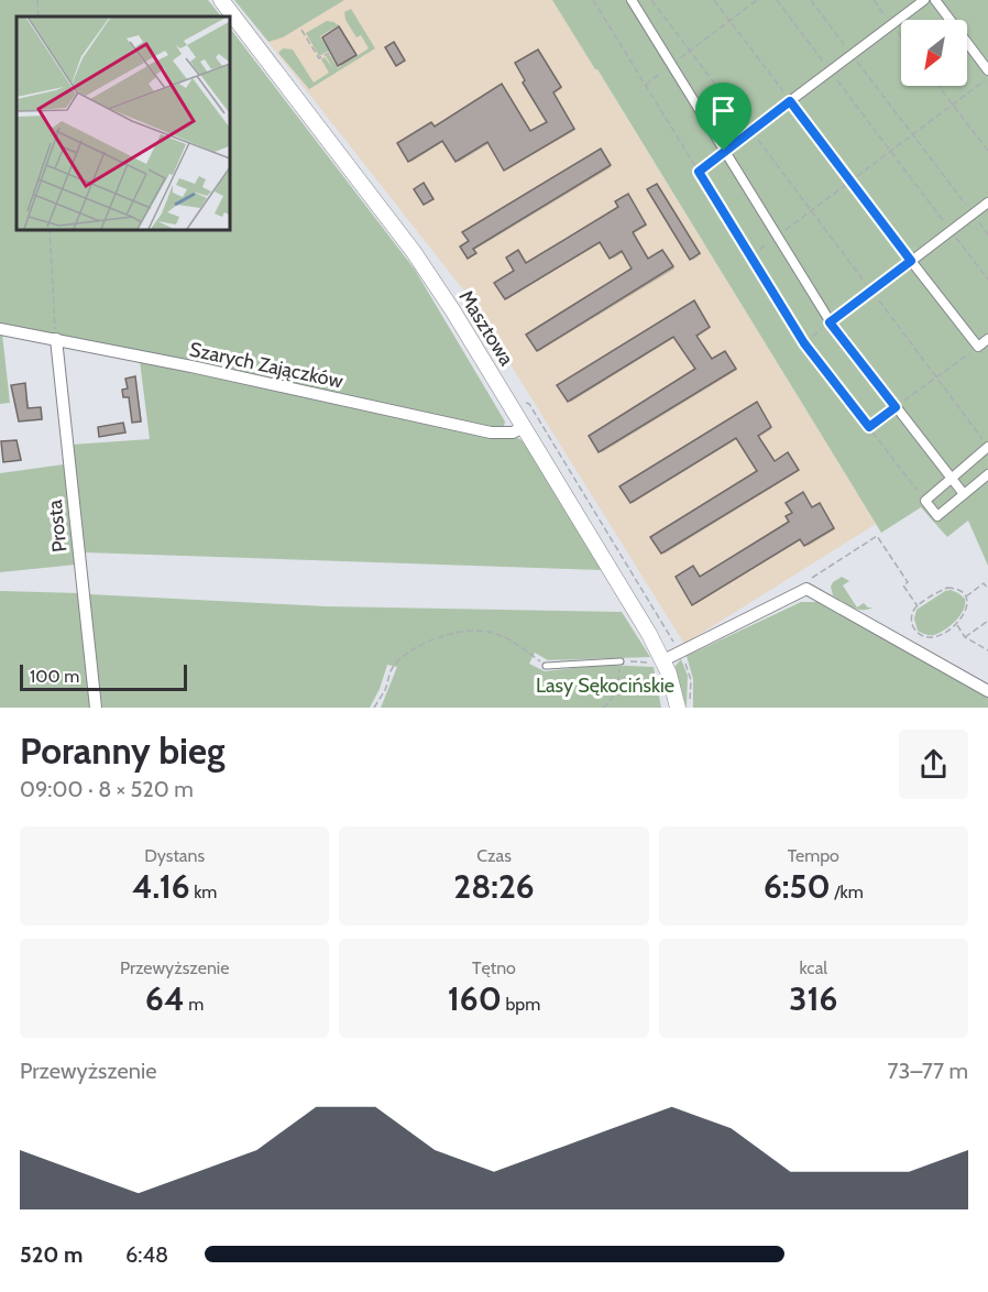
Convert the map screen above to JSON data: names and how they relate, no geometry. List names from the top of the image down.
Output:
{
  "streets": {
    "street": ["Masztowa", "Szarych Zajączków", "Prosta"]
  },
  "crossings": [
    ["Masztowa", "Szarych Zajączków"],
    ["Szarych Zajączków", "Prosta"]
  ],
  "parks": ["Lasy Sękocińskie"],
  "scale_bar": "100 m",
  "north": "bottom left",
  "page": {
    "scale": "100 m",
    "heading": ["Poranny bieg", "09:00 · 8 × 520 m"],
    "stats": [
      ["Dystans", "4.16 km"],
      ["Czas", "28:26"],
      ["Tempo", "6:50 /km"],
      ["Przewyższenie", "64 m"],
      ["Tętno", "160 bpm"],
      ["kcal", "316"]
    ],
    "chart": ["Przewyższenie", "73–77 m"],
    "list": [
      {
        "name": "520 m",
        "note": "6:48"
      }
    ]
  }
}
